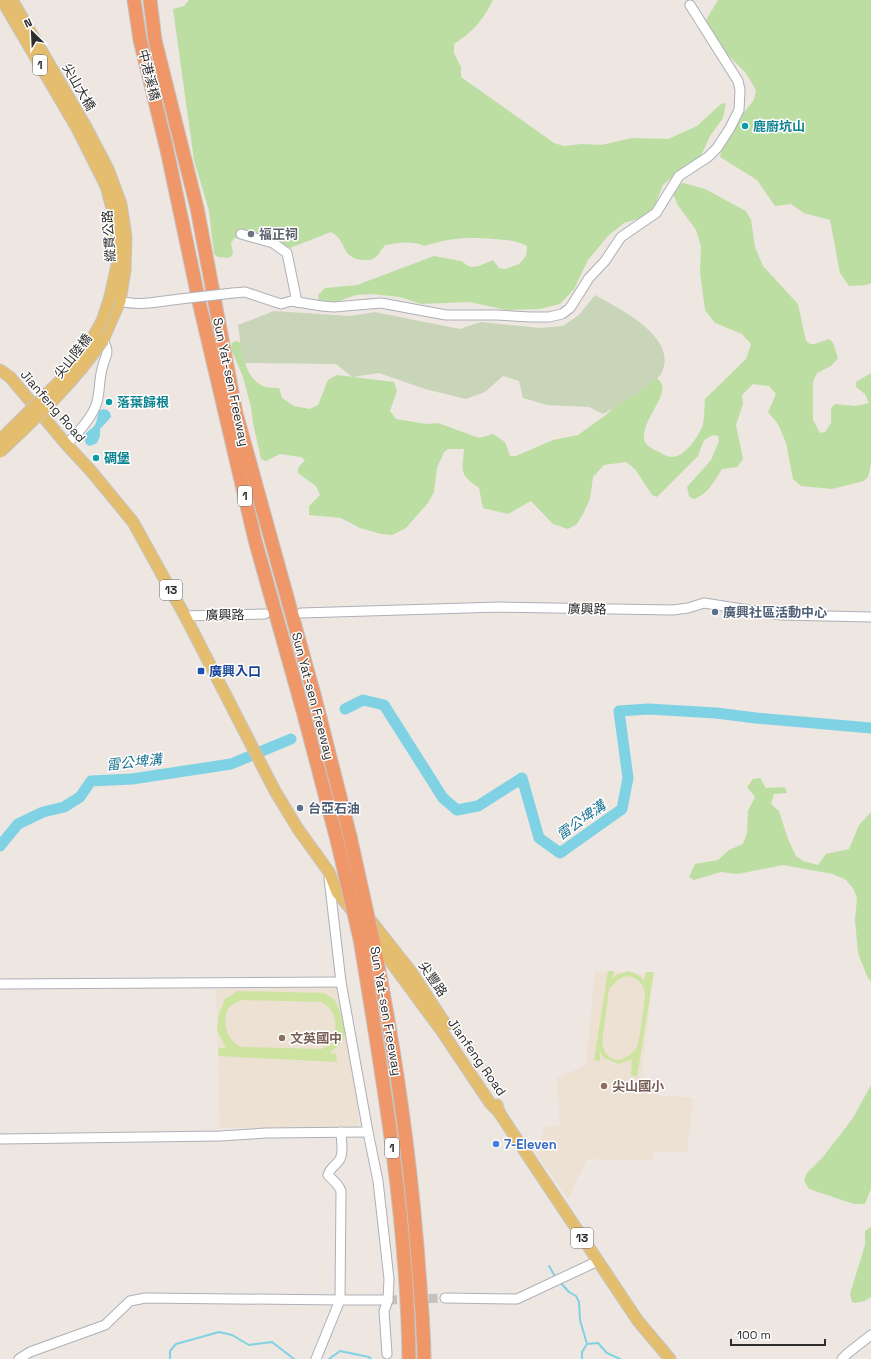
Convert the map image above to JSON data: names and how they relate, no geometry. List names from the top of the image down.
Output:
{
  "streets": {
    "highway": ["1", "中港溪橋", "Sun Yat-sen Freeway"],
    "main road": [
      "尖山大橋",
      "縱貫公路",
      "尖山陸橋",
      "Jianfeng Road",
      "13"
    ],
    "street": ["廣興路"]
  },
  "crossings": [
    ["中港溪橋", "Sun Yat-sen Freeway"],
    ["尖山大橋", "縱貫公路"],
    ["縱貫公路", "尖山陸橋"],
    ["Jianfeng Road", "廣興路"]
  ],
  "water": ["雷公埤溝"],
  "places": {
    "other": [
      "鹿廚坑山",
      "福正祠",
      "落葉歸根",
      "碉堡",
      "廣興社區活動中心",
      "台亞石油",
      "文英國中",
      "尖山國小",
      "7-Eleven"
    ],
    "transit": ["廣興入口"]
  },
  "scale_bar": "100 m",
  "north": "top left"
}
